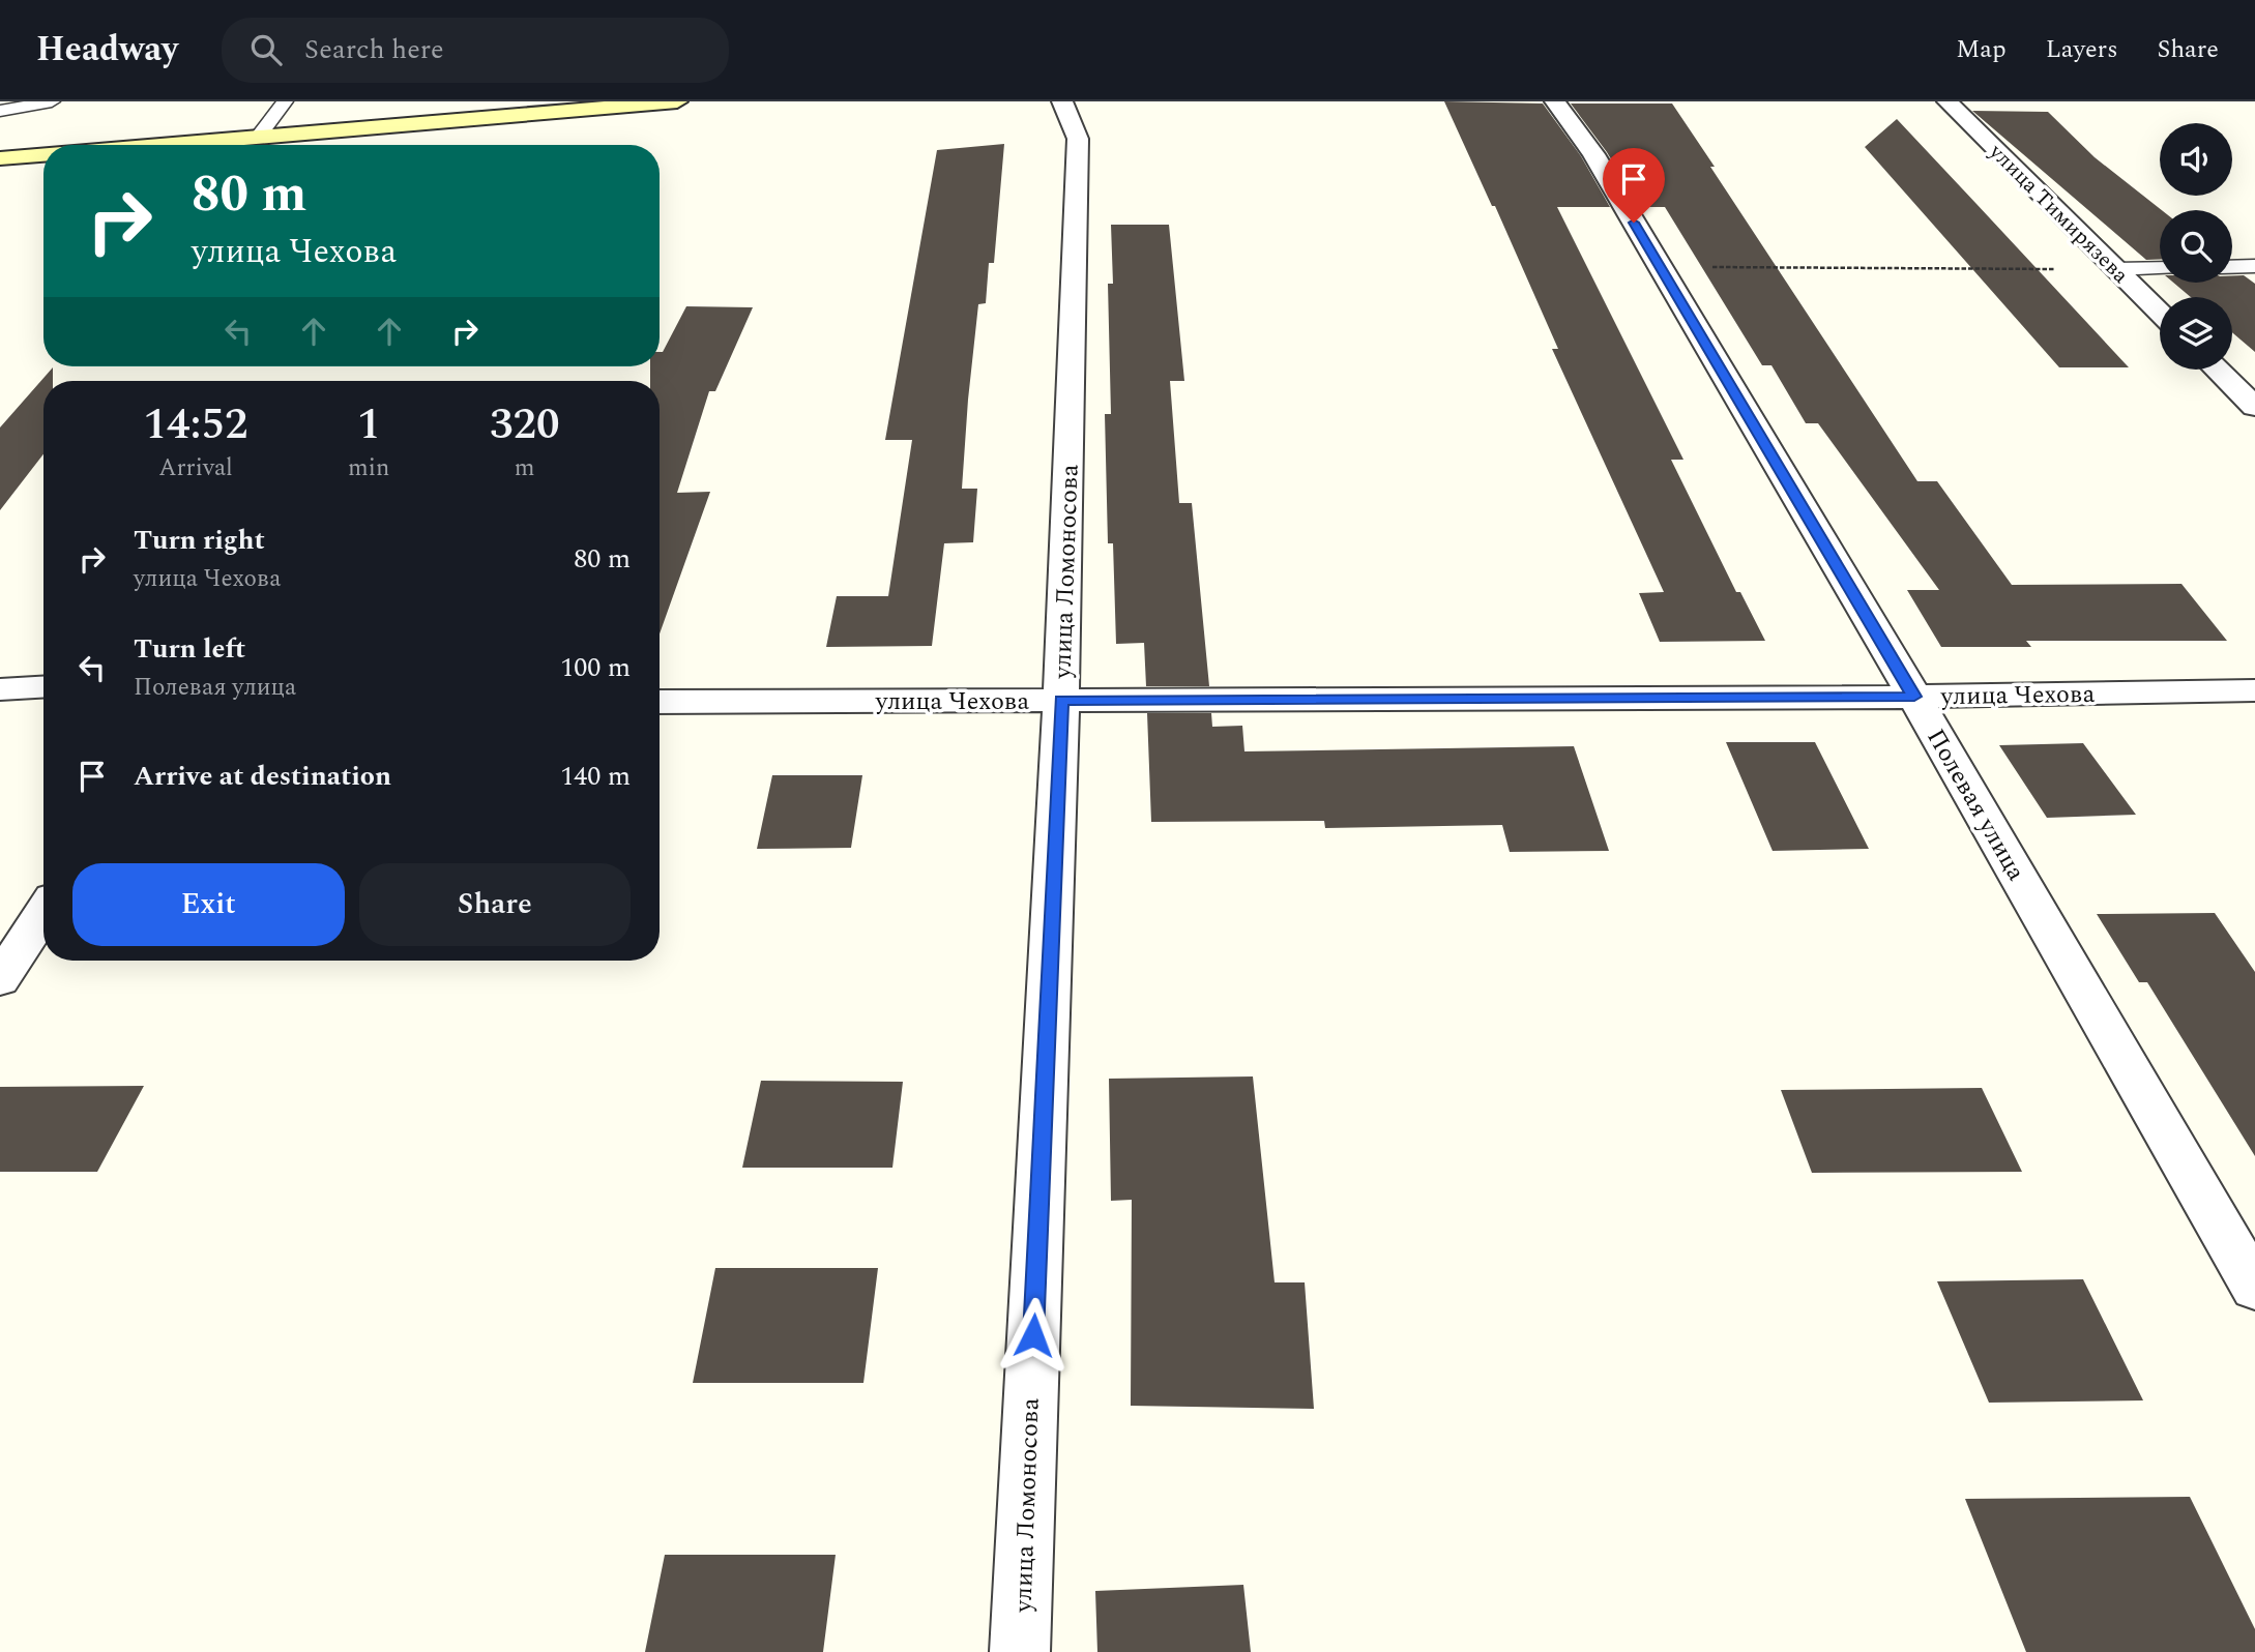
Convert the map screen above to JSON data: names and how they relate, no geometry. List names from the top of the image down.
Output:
{
  "streets": {
    "street": [
      "улица Тимирязева",
      "улица Ломоносова",
      "улица Чехова",
      "Полевая улица"
    ]
  },
  "crossings": [
    ["улица Ломоносова", "улица Чехова"],
    ["улица Чехова", "Полевая улица"]
  ],
  "page": {
    "header": "Headway",
    "search": "Search here",
    "nav": ["Map", "Layers", "Share"],
    "turn": ["80 m", "улица Чехова"],
    "eta": [
      "14:52",
      "Arrival",
      "1",
      "min",
      "320",
      "m"
    ],
    "list": [
      {
        "name": "Turn right",
        "note": "улица Чехова",
        "value": "80 m"
      },
      {
        "name": "Turn left",
        "note": "Полевая улица",
        "value": "100 m"
      },
      {
        "name": "Arrive at destination",
        "value": "140 m"
      }
    ],
    "buttons": ["Exit", "Share"]
  }
}
